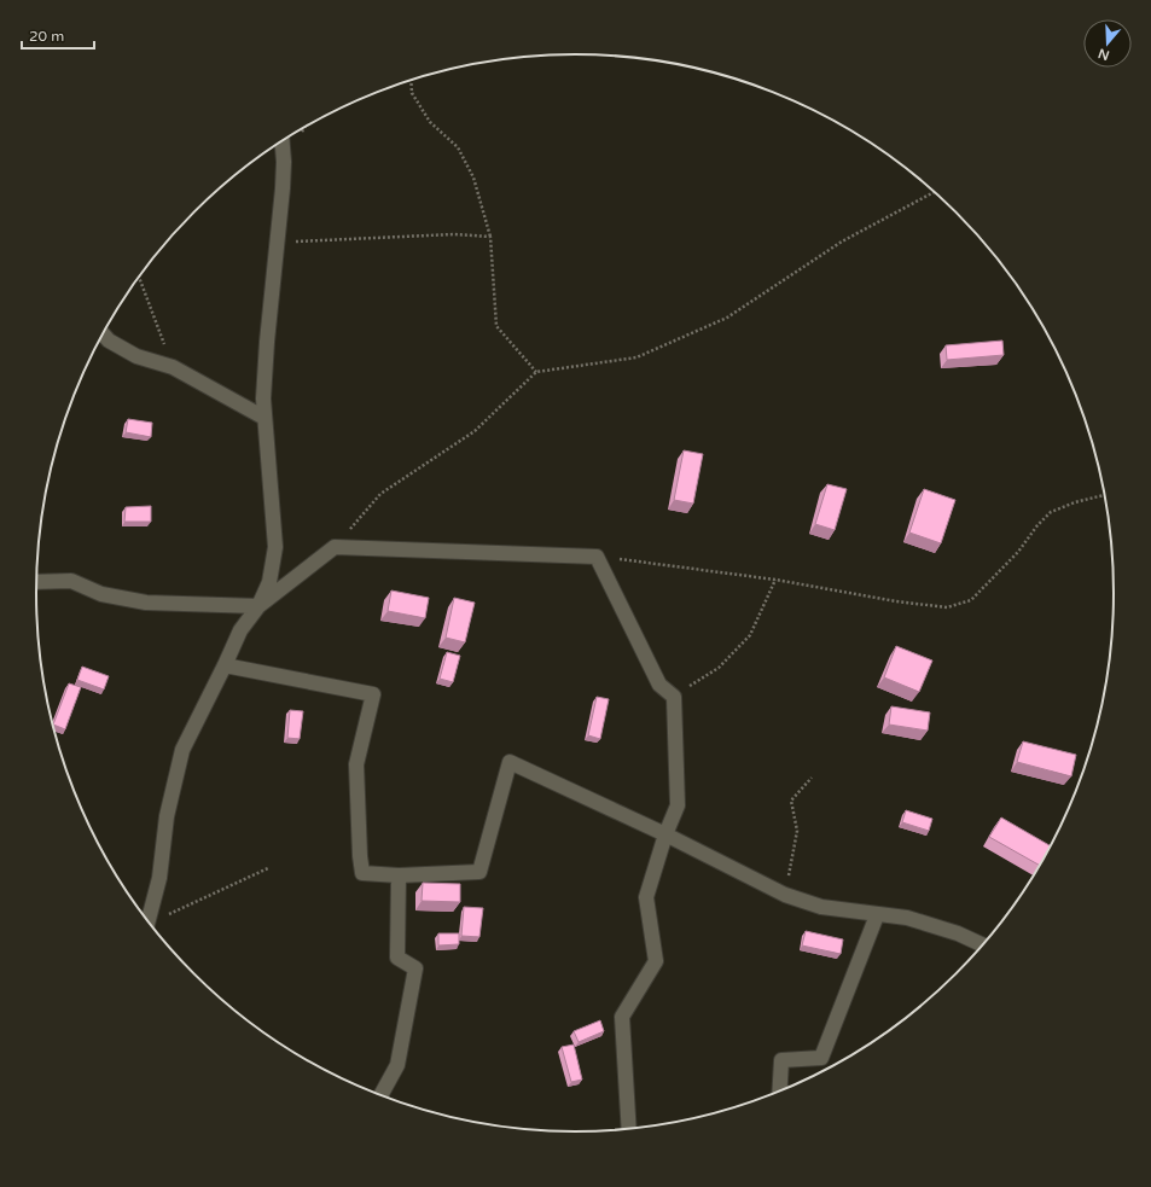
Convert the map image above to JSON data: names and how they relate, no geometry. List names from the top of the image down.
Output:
{
  "scale_bar": "20 m",
  "north": "bottom"
}
